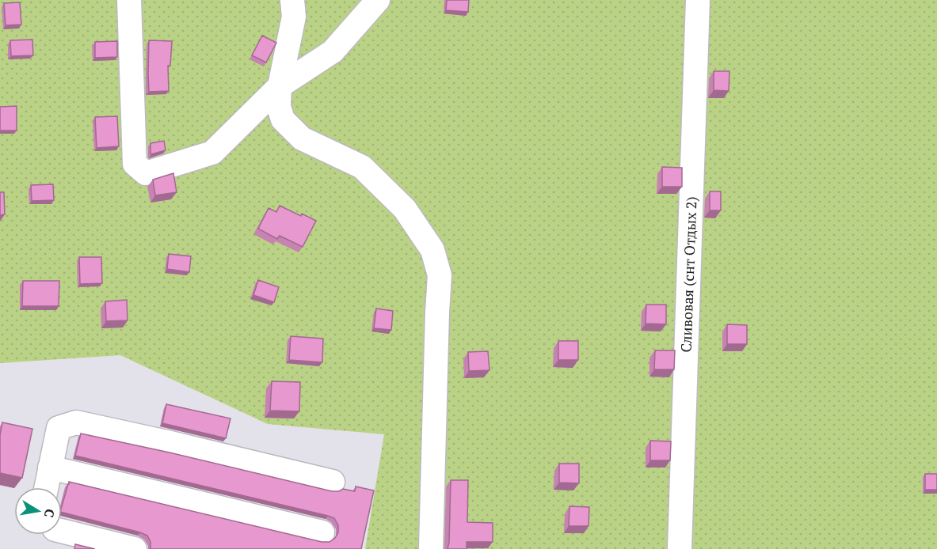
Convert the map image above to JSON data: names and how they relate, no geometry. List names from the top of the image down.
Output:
{
  "streets": {
    "lane": ["Сливовая (снт Отдых 2)"]
  },
  "north": "right"
}
